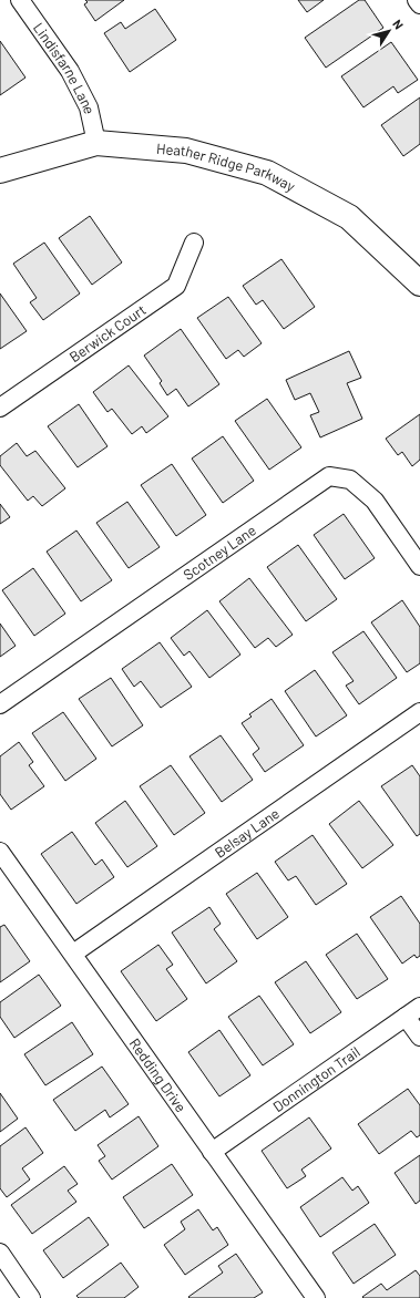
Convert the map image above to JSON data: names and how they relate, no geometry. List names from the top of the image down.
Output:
{
  "streets": {
    "street": [
      "Lindisfarne Lane",
      "Heather Ridge Parkway",
      "Berwick Court",
      "Scotney Lane",
      "Belsay Lane",
      "Redding Drive",
      "Donnington Trail"
    ]
  },
  "crossings": [
    ["Lindisfarne Lane", "Heather Ridge Parkway"],
    ["Belsay Lane", "Redding Drive"],
    ["Redding Drive", "Donnington Trail"]
  ],
  "north": "top right"
}
